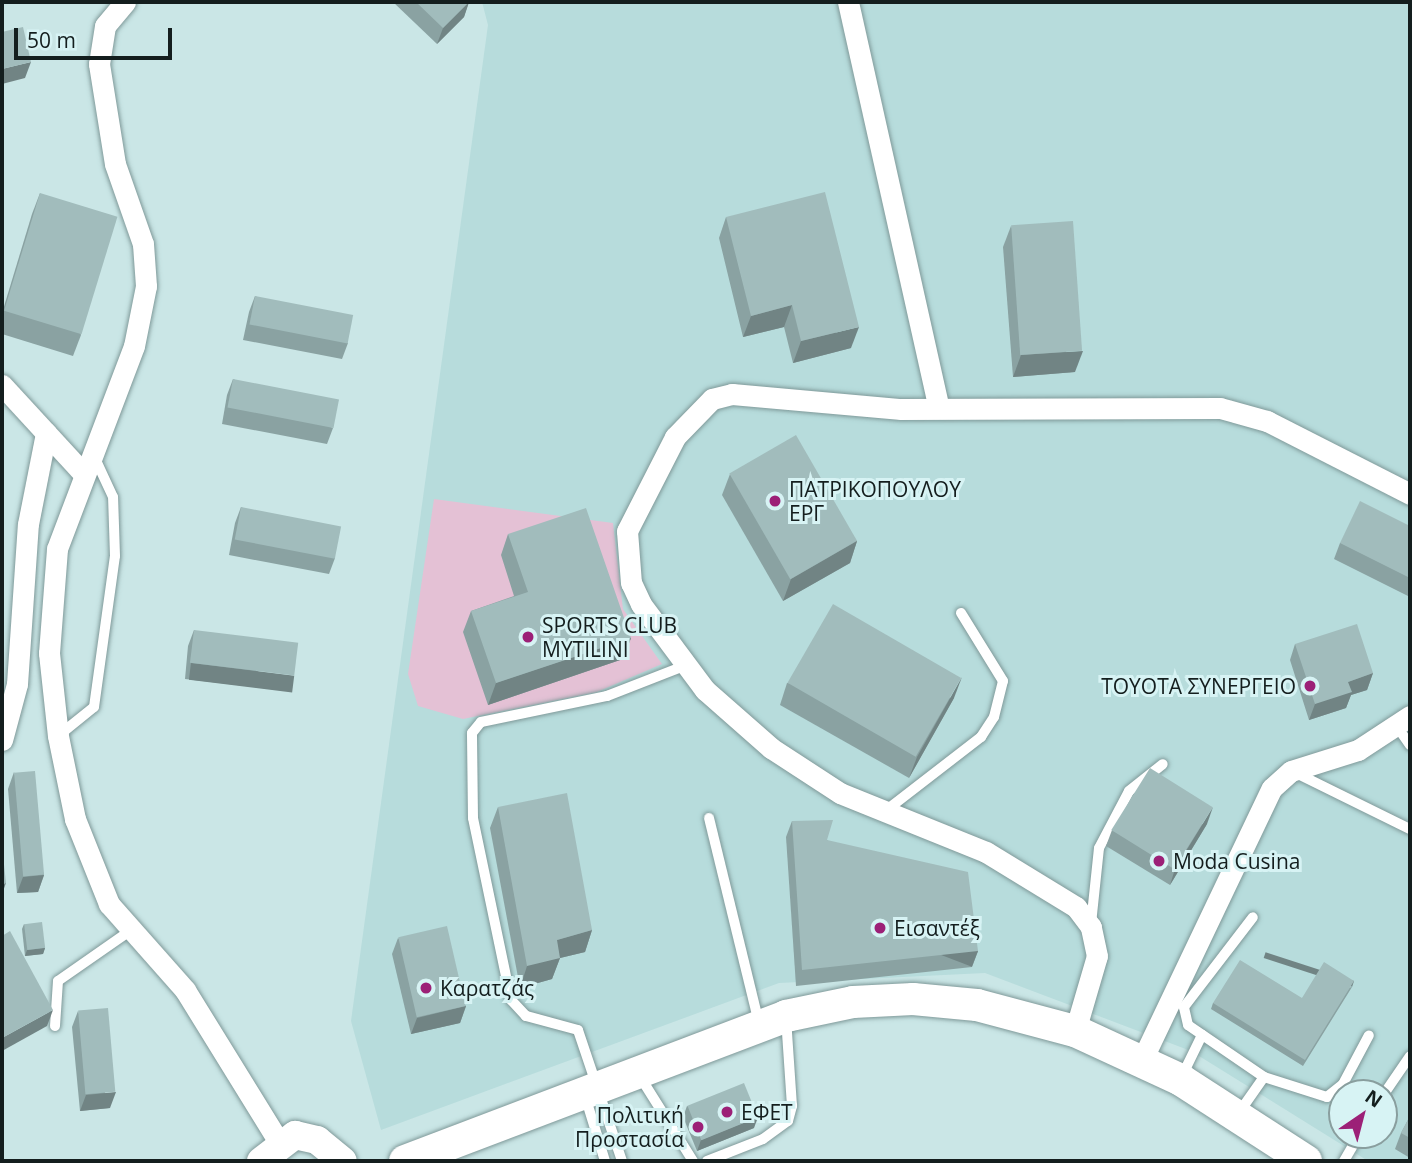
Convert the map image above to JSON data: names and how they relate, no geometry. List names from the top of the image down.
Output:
{
  "places": [
    "ΠΑΤΡΙΚΟΠΟΥΛΟΥ ΕΡΓ",
    "SPORTS CLUB MYTILINI",
    "ΤΟΥΟΤΑ ΣΥΝΕΡΓΕΙΟ",
    "Moda Cusina",
    "Εισαντέξ",
    "Καρατζάς",
    "ΕΦΕΤ",
    "Πολιτική Προστασία"
  ],
  "scale_bar": "50 m",
  "north": "top right"
}
